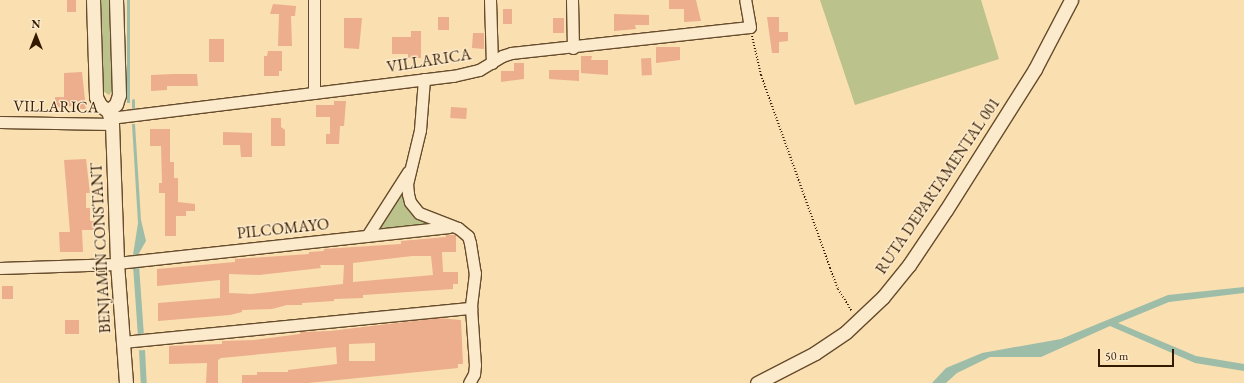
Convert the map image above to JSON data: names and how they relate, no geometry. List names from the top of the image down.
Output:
{
  "streets": {
    "street": [
      "VILLARICA",
      "RUTA DEPARTAMENTAL 001",
      "PILCOMAYO",
      "BENJAMÍN CONSTANT"
    ]
  },
  "crossings": [
    ["VILLARICA", "BENJAMÍN CONSTANT"],
    ["PILCOMAYO", "BENJAMÍN CONSTANT"]
  ],
  "scale_bar": "50 m",
  "north": "top"
}
